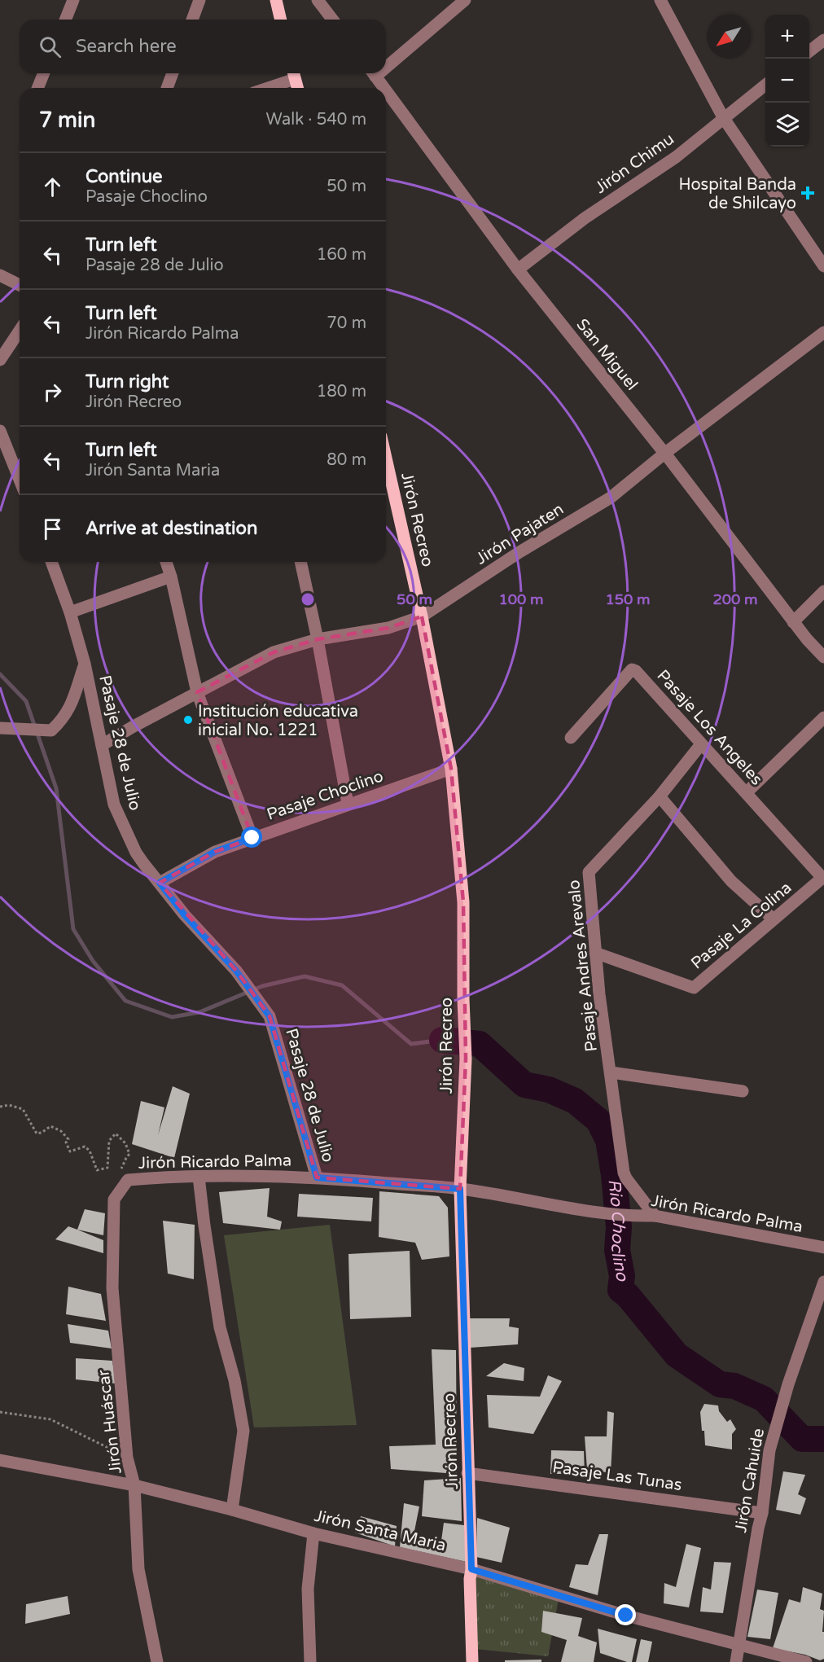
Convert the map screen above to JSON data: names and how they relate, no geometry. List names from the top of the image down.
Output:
{
  "streets": {
    "main road": ["Jirón Recreo"],
    "street": [
      "Jirón Chimu",
      "San Miguel",
      "Jirón Pajaten",
      "Pasaje Los Angeles",
      "Pasaje 28 de Julio",
      "Pasaje Choclino",
      "Pasaje La Colina",
      "Pasaje Andres Arevalo",
      "Jirón Ricardo Palma",
      "Jirón Huáscar",
      "Pasaje Las Tunas",
      "Jirón Cahuide",
      "Jirón Santa Maria"
    ]
  },
  "crossings": [
    ["Jirón Chimu", "San Miguel"],
    ["San Miguel", "Jirón Pajaten"],
    ["Jirón Recreo", "Jirón Pajaten"],
    ["Jirón Recreo", "Pasaje Choclino"],
    ["Jirón Recreo", "Jirón Ricardo Palma"],
    ["Jirón Recreo", "Pasaje Las Tunas"],
    ["Jirón Recreo", "Jirón Santa Maria"],
    ["Jirón Pajaten", "Pasaje 28 de Julio"],
    ["Pasaje Los Angeles", "Pasaje La Colina"],
    ["Pasaje Los Angeles", "Pasaje Andres Arevalo"],
    ["Pasaje 28 de Julio", "Pasaje Choclino"],
    ["Pasaje 28 de Julio", "Jirón Ricardo Palma"],
    ["Pasaje La Colina", "Pasaje Andres Arevalo"],
    ["Pasaje Andres Arevalo", "Jirón Ricardo Palma"],
    ["Jirón Ricardo Palma", "Jirón Huáscar"],
    ["Jirón Huáscar", "Jirón Santa Maria"],
    ["Pasaje Las Tunas", "Jirón Cahuide"],
    ["Jirón Cahuide", "Jirón Santa Maria"]
  ],
  "water": ["Rio Choclino"],
  "places": {
    "health": ["Hospital Banda de Shilcayo"],
    "other": ["Institución educativa inicial No. 1221"]
  },
  "north": "bottom left",
  "page": {
    "map_buttons": ["+", "−"],
    "search": "Search here",
    "heading": ["7 min", "Walk · 540 m"],
    "list": [
      ["Continue", "Pasaje Choclino", "50 m"],
      ["Turn left", "Pasaje 28 de Julio", "160 m"],
      ["Turn left", "Jirón Ricardo Palma", "70 m"],
      ["Turn right", "Jirón Recreo", "180 m"],
      ["Turn left", "Jirón Santa Maria", "80 m"],
      "Arrive at destination"
    ]
  },
  "rings": [
    "50 m",
    "100 m",
    "150 m",
    "200 m"
  ]
}
